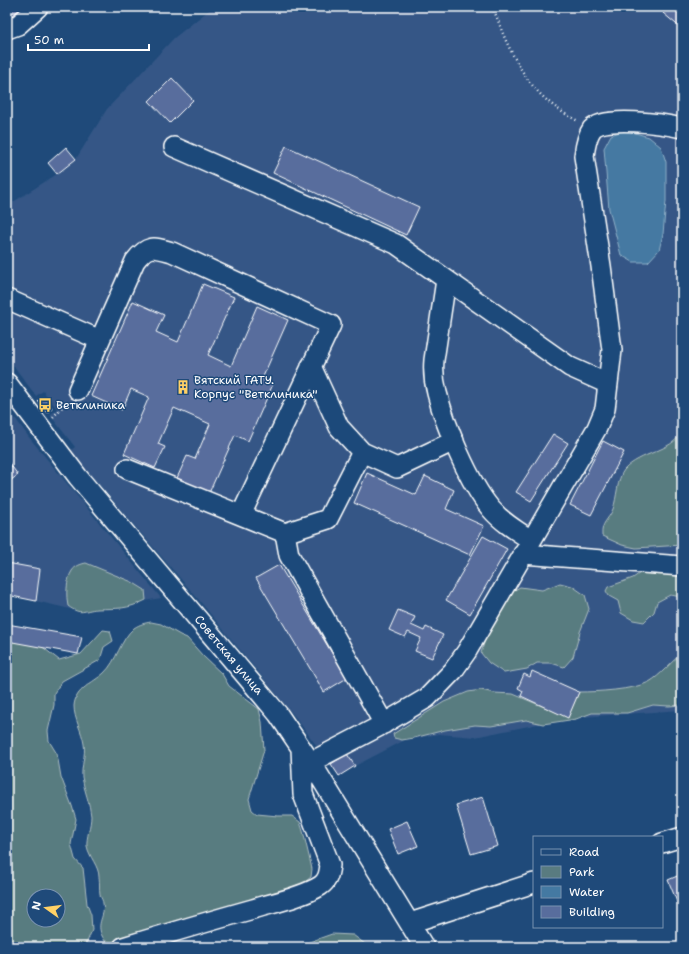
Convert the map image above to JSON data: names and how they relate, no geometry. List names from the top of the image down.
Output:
{
  "streets": {
    "street": ["Советская улица"]
  },
  "places": {
    "building": ["Вятский ГАТУ. Корпус \"Ветклиника\""],
    "bus stop": ["Ветклиника"]
  },
  "legend": [
    "Road",
    "Park",
    "Water",
    "Building"
  ],
  "scale_bar": "50 m",
  "north": "left"
}
